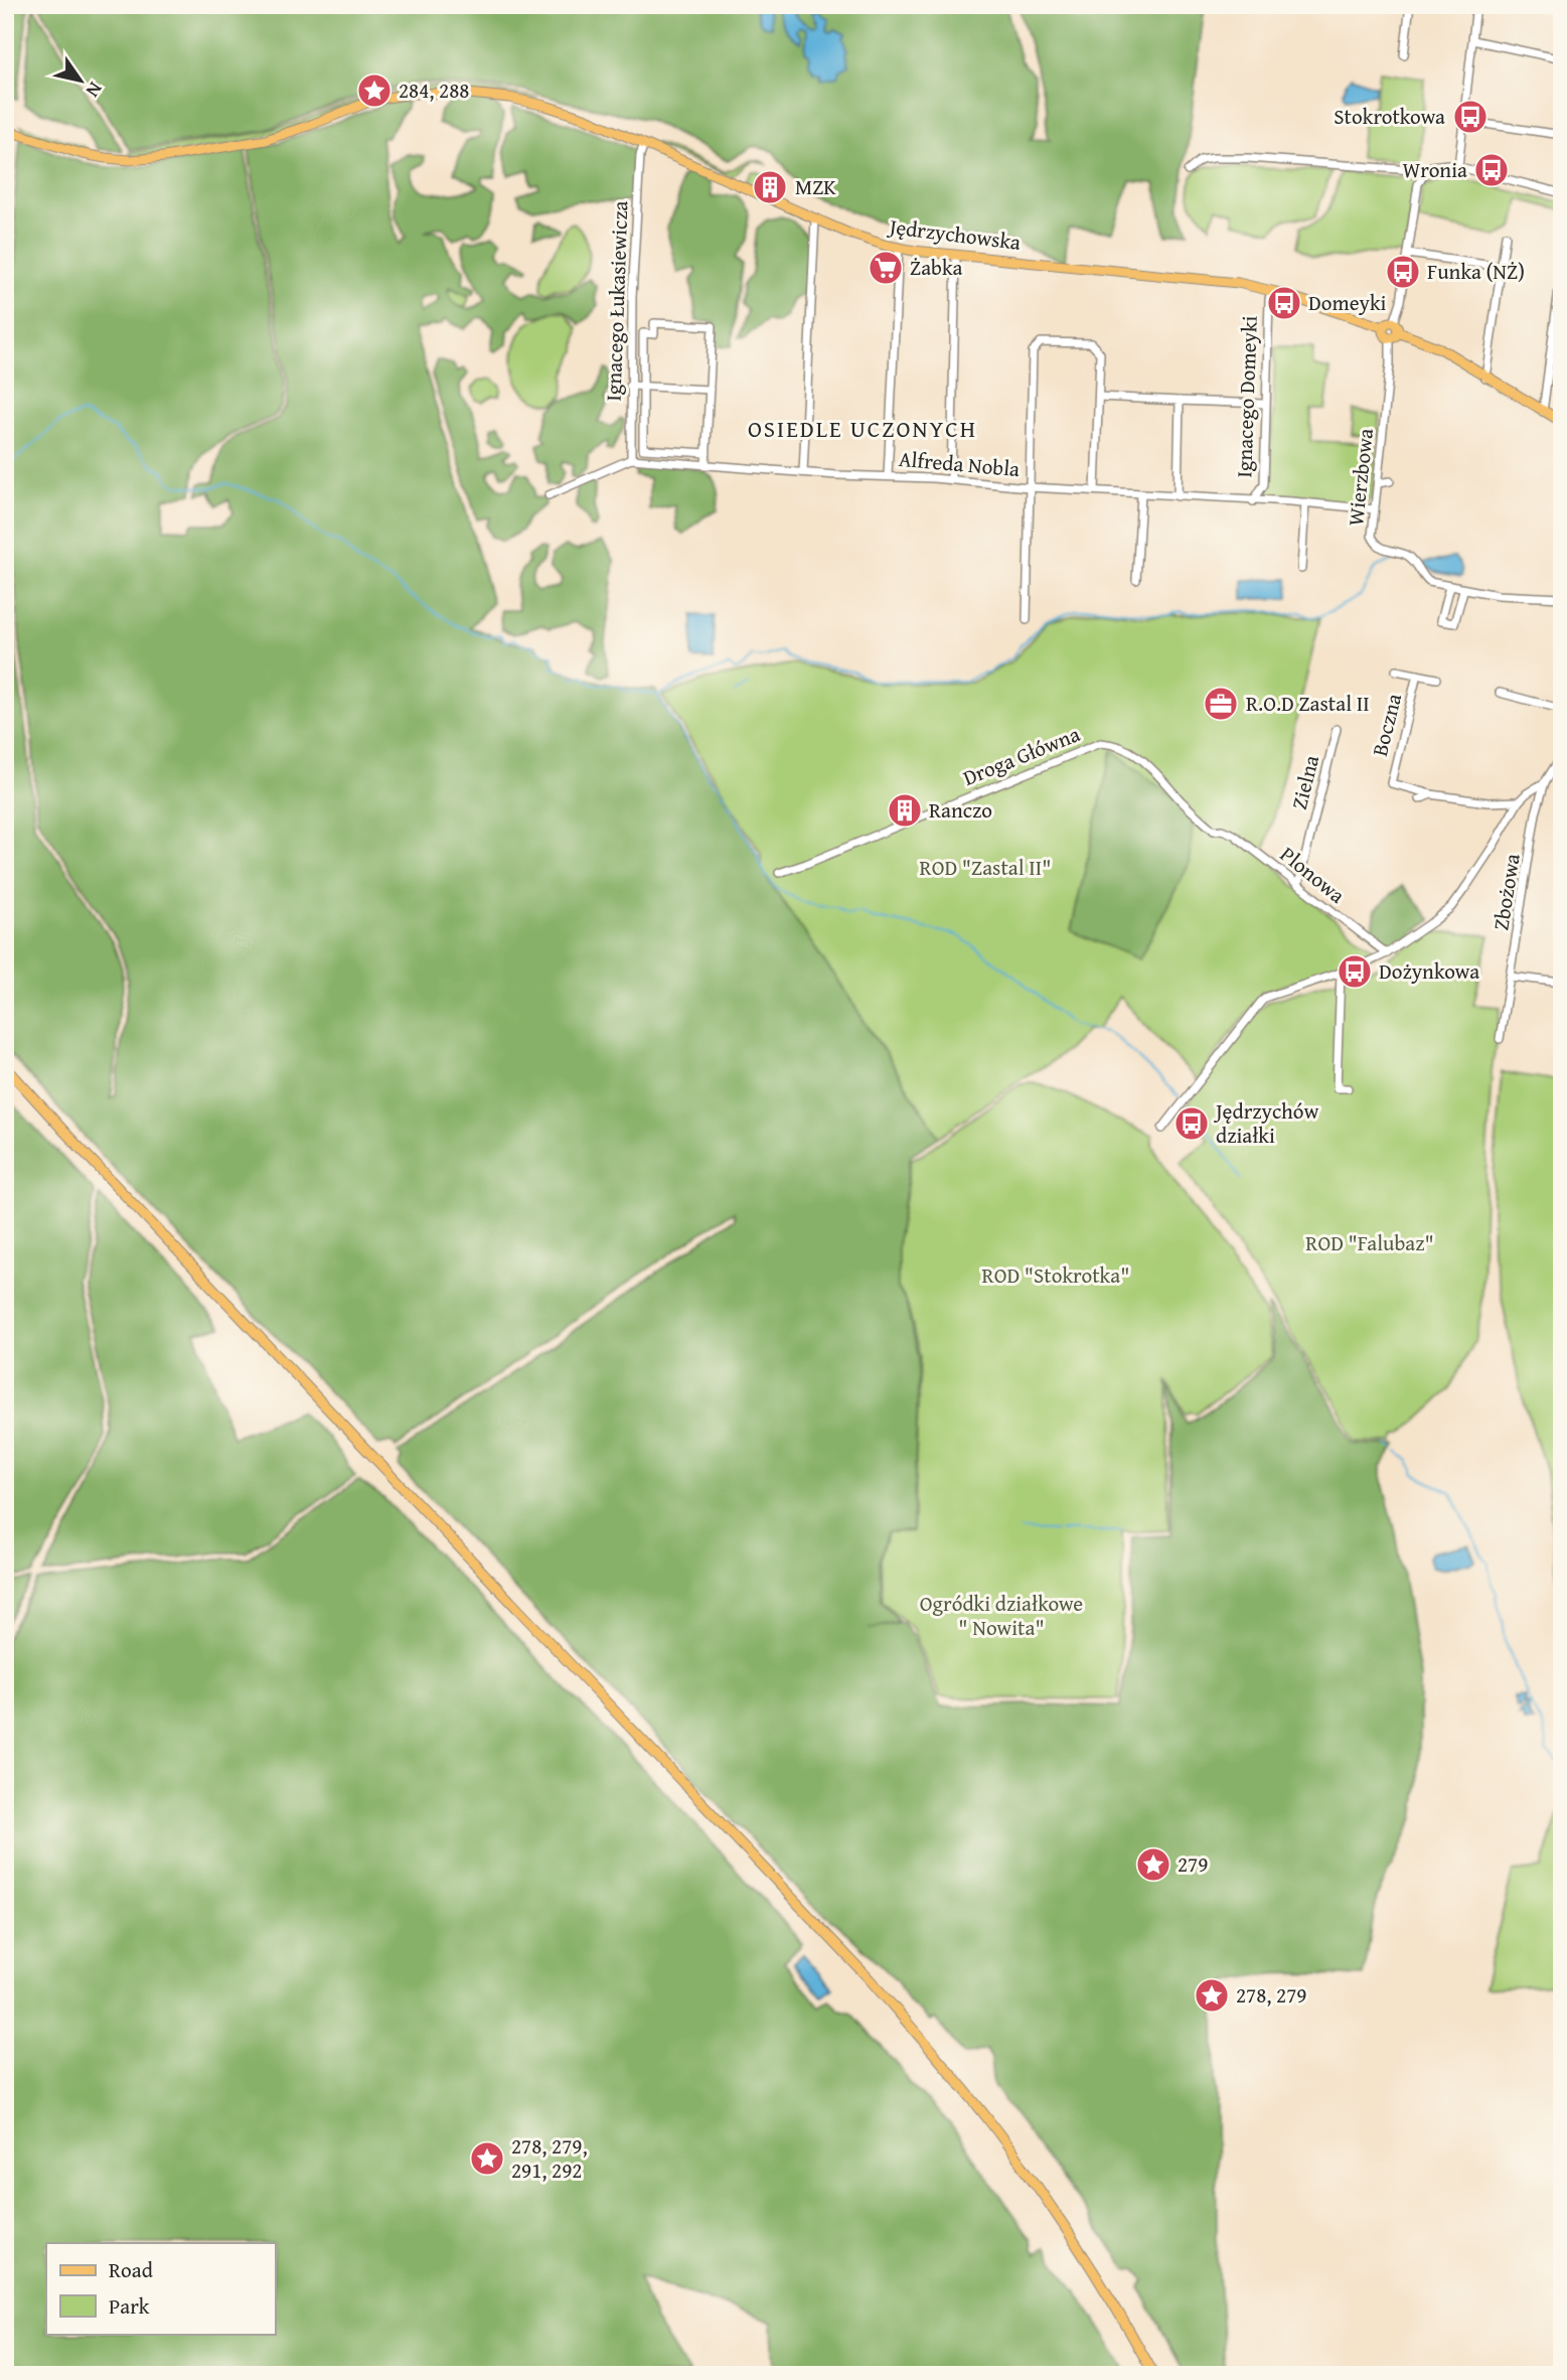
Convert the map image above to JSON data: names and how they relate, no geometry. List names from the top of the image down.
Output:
{
  "streets": {
    "main road": ["Jędrzychowska"],
    "street": [
      "Ignacego Łukasiewicza",
      "Ignacego Domeyki",
      "Alfreda Nobla",
      "Wierzbowa",
      "Boczna",
      "Droga Główna",
      "Zielna",
      "Plonowa",
      "Zbożowa"
    ]
  },
  "crossings": [
    ["Jędrzychowska", "Ignacego Łukasiewicza"],
    ["Jędrzychowska", "Ignacego Domeyki"],
    ["Jędrzychowska", "Wierzbowa"],
    ["Ignacego Łukasiewicza", "Alfreda Nobla"],
    ["Ignacego Domeyki", "Alfreda Nobla"],
    ["Alfreda Nobla", "Wierzbowa"],
    ["Droga Główna", "Plonowa"],
    ["Zielna", "Plonowa"]
  ],
  "districts": ["OSIEDLE UCZONYCH"],
  "parks": [
    "ROD \"Zastal II\"",
    "ROD \"Falubaz\"",
    "ROD \"Stokrotka\"",
    "Ogródki działkowe \" Nowita\""
  ],
  "places": {
    "place": [
      "284, 288",
      "279",
      "278, 279",
      "278, 279, 291, 292"
    ],
    "bus stop": [
      "Stokrotkowa",
      "Wronia",
      "Funka (NŻ)",
      "Domeyki",
      "Dożynkowa",
      "Jędrzychów działki"
    ],
    "building": ["MZK", "Ranczo"],
    "supermarket": ["Żabka"],
    "office": ["R.O.D Zastal II"]
  },
  "legend": ["Road", "Park"],
  "north": "bottom right"
}
